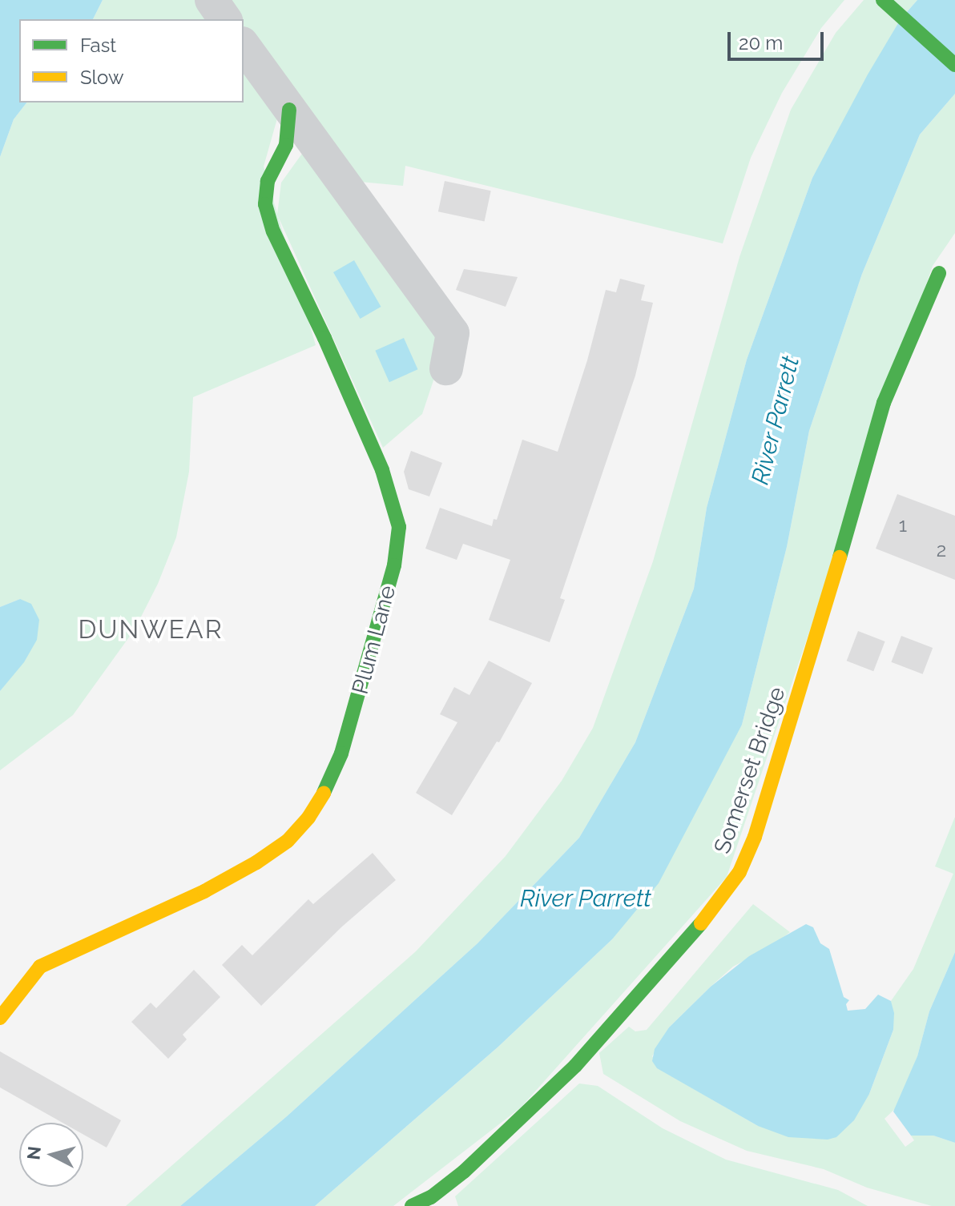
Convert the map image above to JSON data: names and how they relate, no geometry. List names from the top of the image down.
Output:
{
  "streets": {
    "main road": ["Plum Lane", "Somerset Bridge"]
  },
  "districts": ["DUNWEAR"],
  "water": ["River Parrett"],
  "house_numbers": ["1", "2"],
  "legend": ["Fast", "Slow"],
  "scale_bar": "20 m",
  "north": "left"
}
